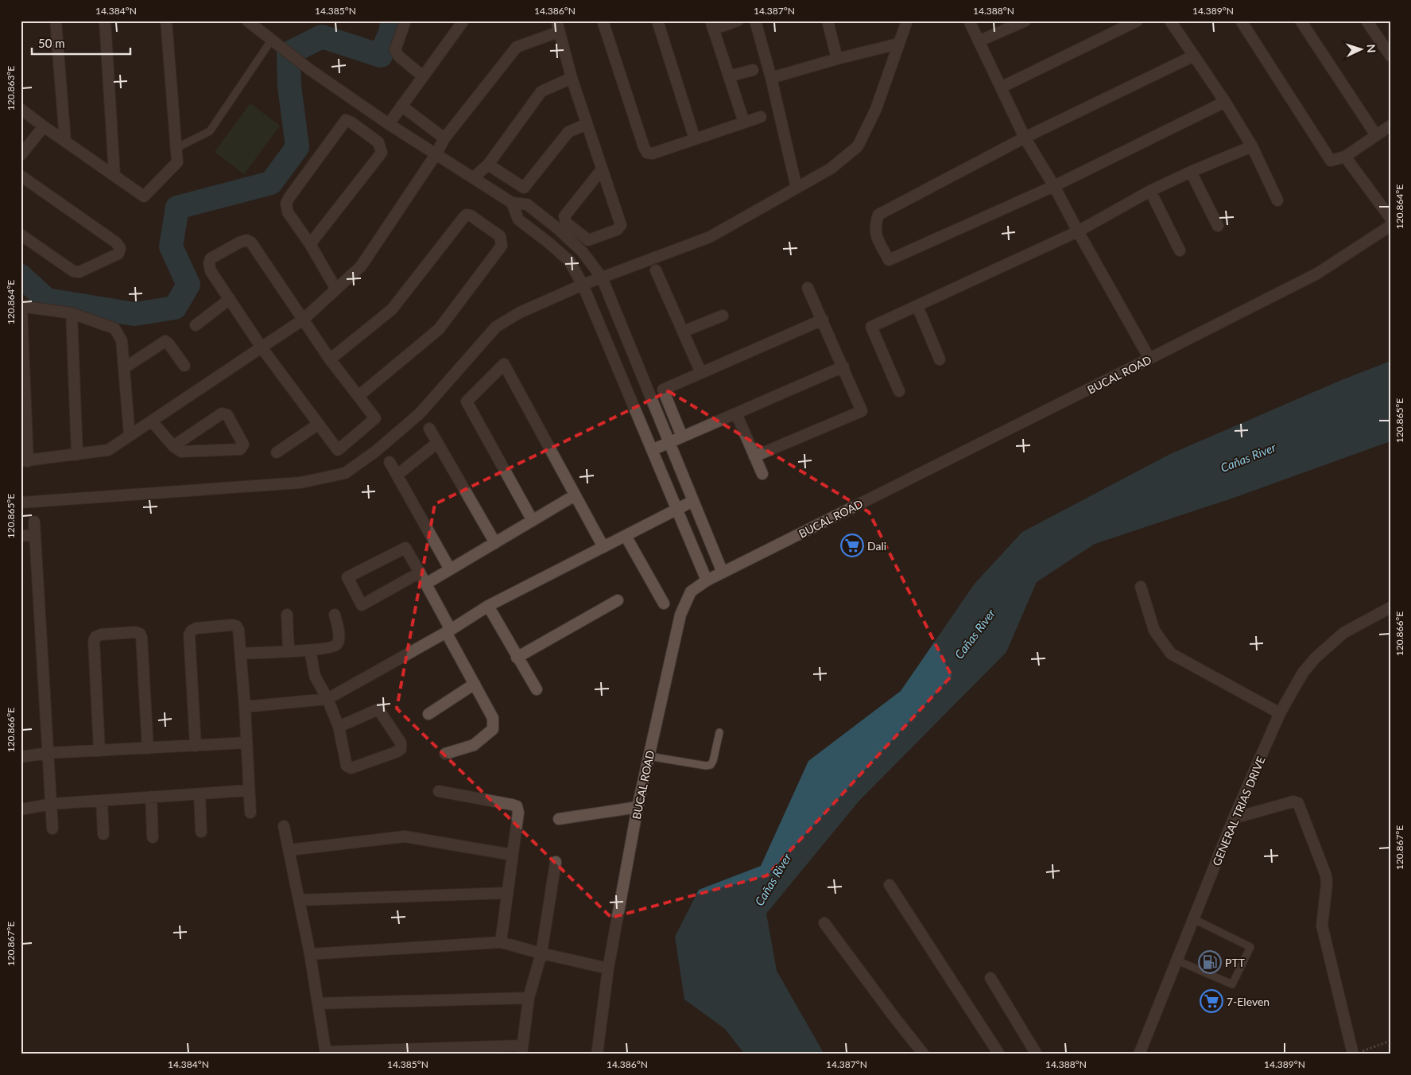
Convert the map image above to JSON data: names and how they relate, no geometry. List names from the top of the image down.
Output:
{
  "streets": {
    "street": ["BUCAL ROAD", "GENERAL TRIAS DRIVE"]
  },
  "water": ["Cañas River"],
  "places": {
    "supermarket": ["Dali", "7-Eleven"],
    "fuel station": ["PTT"]
  },
  "scale_bar": "50 m",
  "north": "right",
  "coordinates": [
    "14.384°N",
    "14.385°N",
    "14.386°N",
    "14.387°N",
    "14.388°N",
    "14.389°N",
    "120.863°E",
    "120.864°E",
    "120.865°E",
    "120.866°E",
    "120.867°E"
  ]
}
